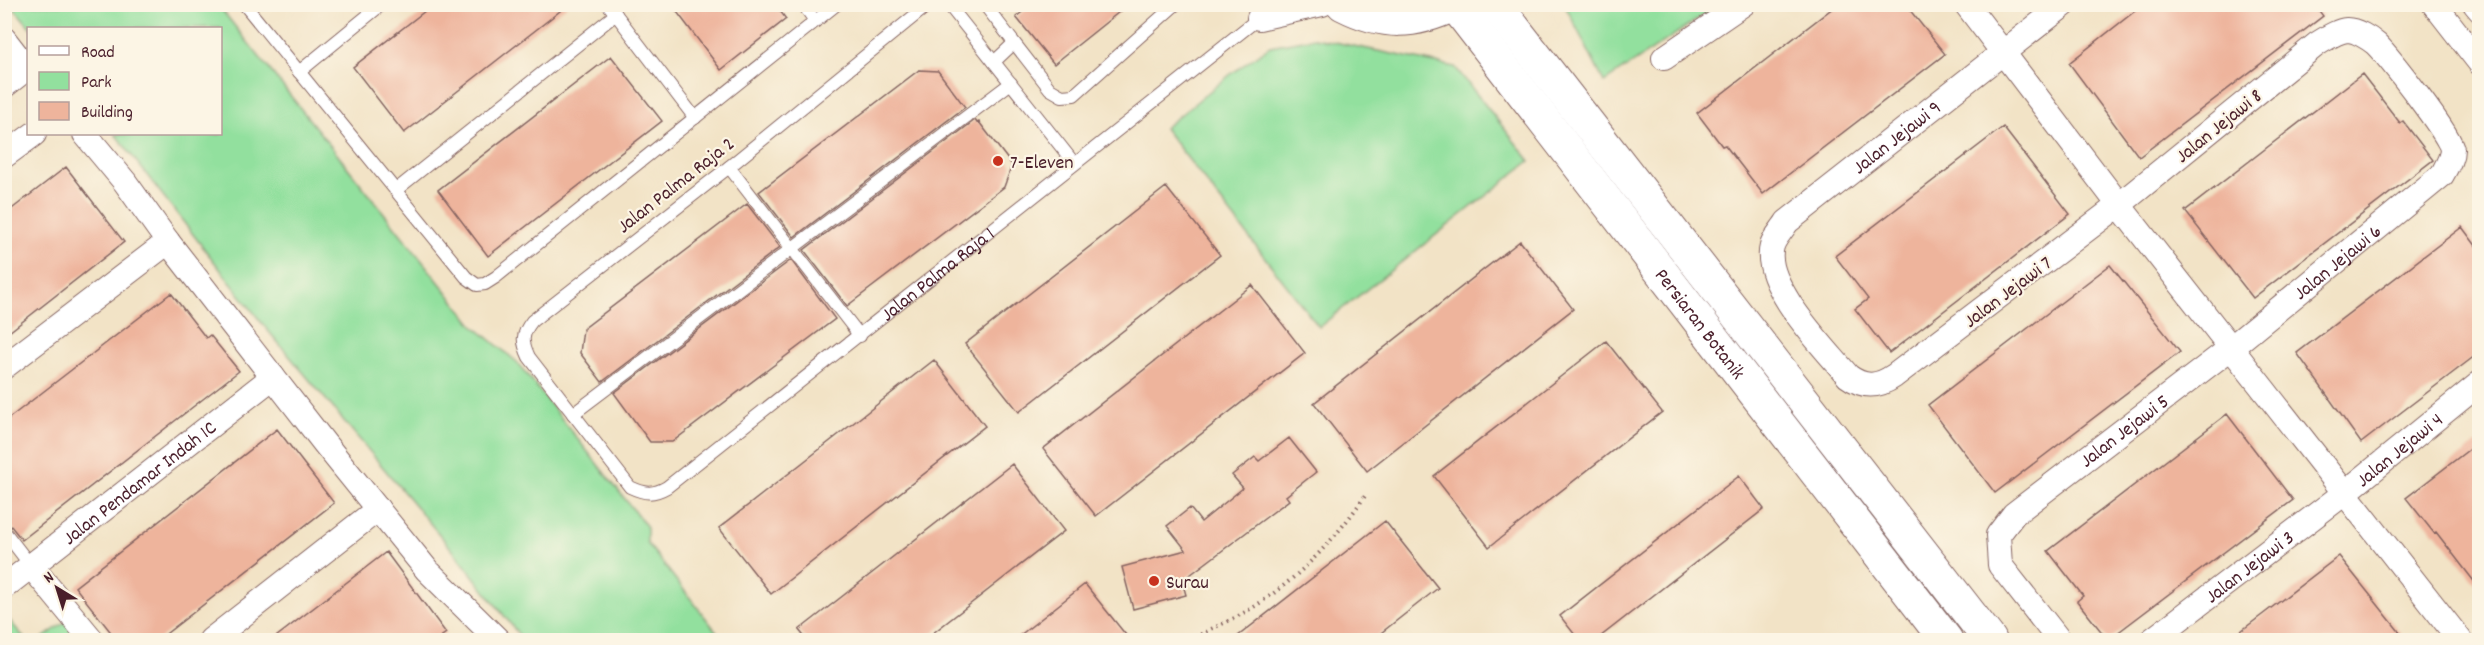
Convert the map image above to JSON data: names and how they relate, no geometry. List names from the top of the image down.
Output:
{
  "streets": {
    "main road": ["Persiaran Botanik"],
    "street": [
      "Jalan Jejawi 8",
      "Jalan Jejawi 9",
      "Jalan Jejawi 6",
      "Jalan Palma Raja 1",
      "Jalan Jejawi 7",
      "Jalan Jejawi 5",
      "Jalan Jejawi 4",
      "Jalan Pendamar Indah 1C",
      "Jalan Jejawi 3"
    ],
    "lane": ["Jalan Palma Raja 2"]
  },
  "crossings": [
    ["Jalan Jejawi 8", "Jalan Jejawi 6"],
    ["Jalan Jejawi 8", "Jalan Jejawi 7"],
    ["Jalan Jejawi 9", "Jalan Jejawi 7"],
    ["Jalan Palma Raja 2", "Jalan Palma Raja 1"],
    ["Jalan Jejawi 6", "Jalan Jejawi 5"],
    ["Jalan Jejawi 4", "Jalan Jejawi 3"]
  ],
  "places": ["7-Eleven", "Surau"],
  "legend": ["Road", "Park", "Building"],
  "north": "top left"
}
